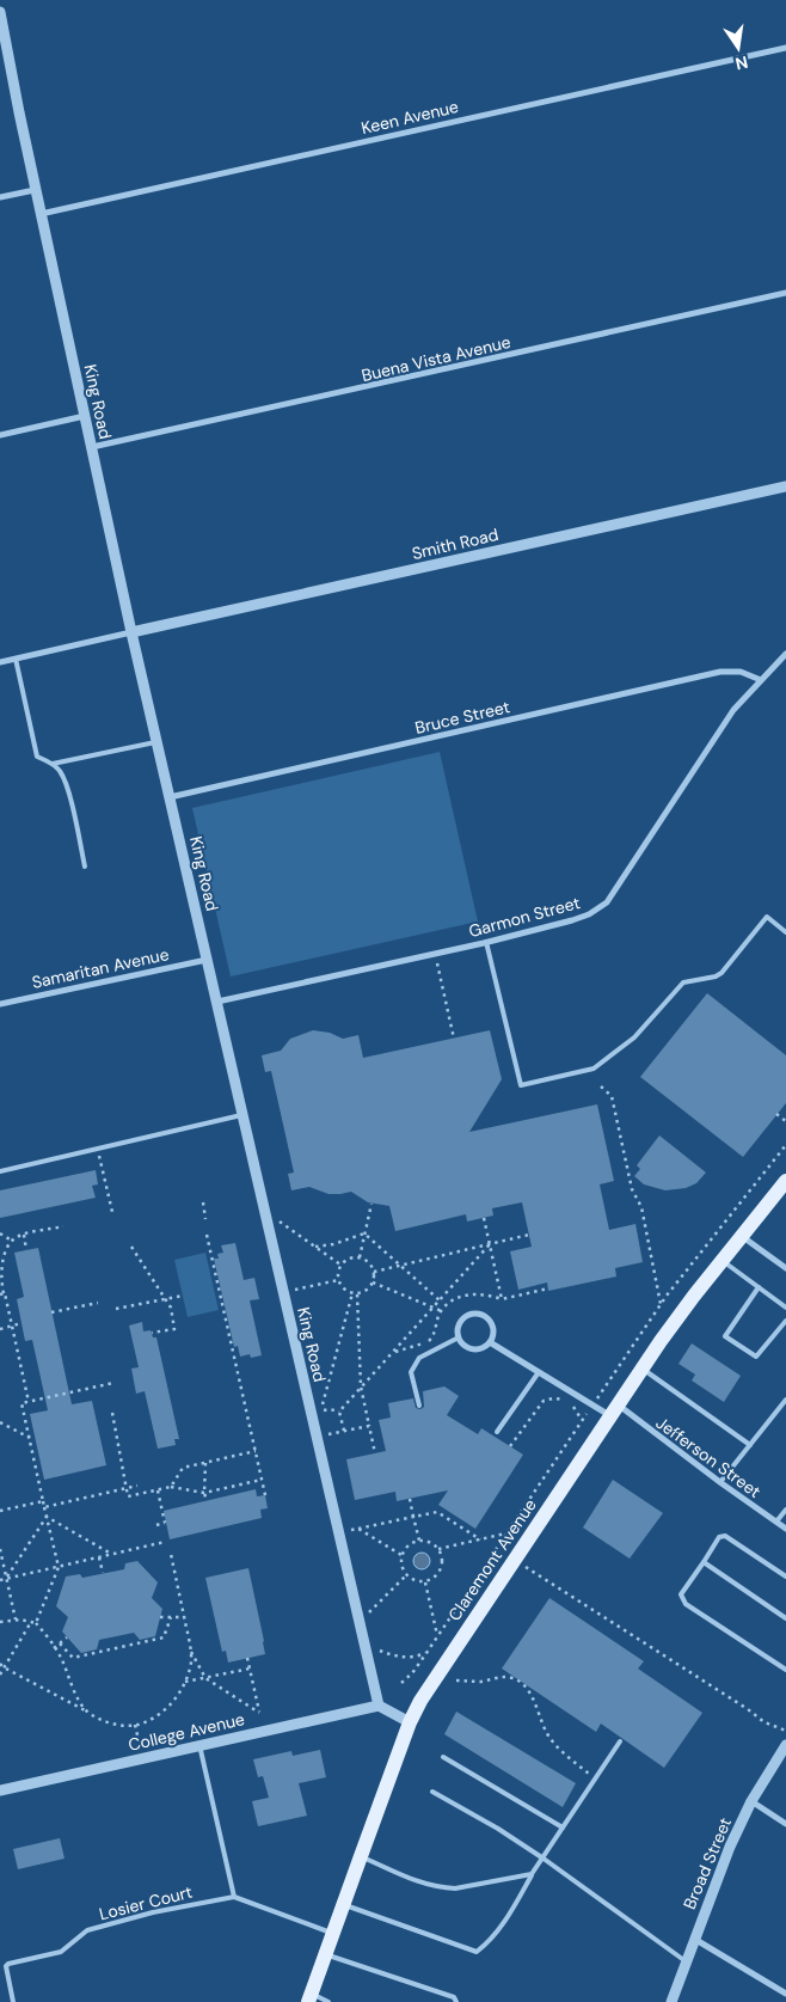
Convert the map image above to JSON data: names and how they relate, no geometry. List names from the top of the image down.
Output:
{
  "streets": {
    "main road": ["Claremont Avenue"],
    "street": [
      "Keen Avenue",
      "Buena Vista Avenue",
      "King Road",
      "Smith Road",
      "Bruce Street",
      "Garmon Street",
      "Samaritan Avenue",
      "Jefferson Street",
      "College Avenue",
      "Broad Street"
    ],
    "lane": ["Losier Court"]
  },
  "crossings": [
    ["Keen Avenue", "King Road"],
    ["Buena Vista Avenue", "King Road"],
    ["King Road", "Smith Road"],
    ["King Road", "Bruce Street"],
    ["King Road", "Garmon Street"],
    ["King Road", "Samaritan Avenue"],
    ["King Road", "College Avenue"],
    ["Bruce Street", "Garmon Street"],
    ["Jefferson Street", "Claremont Avenue"]
  ],
  "north": "bottom"
}
